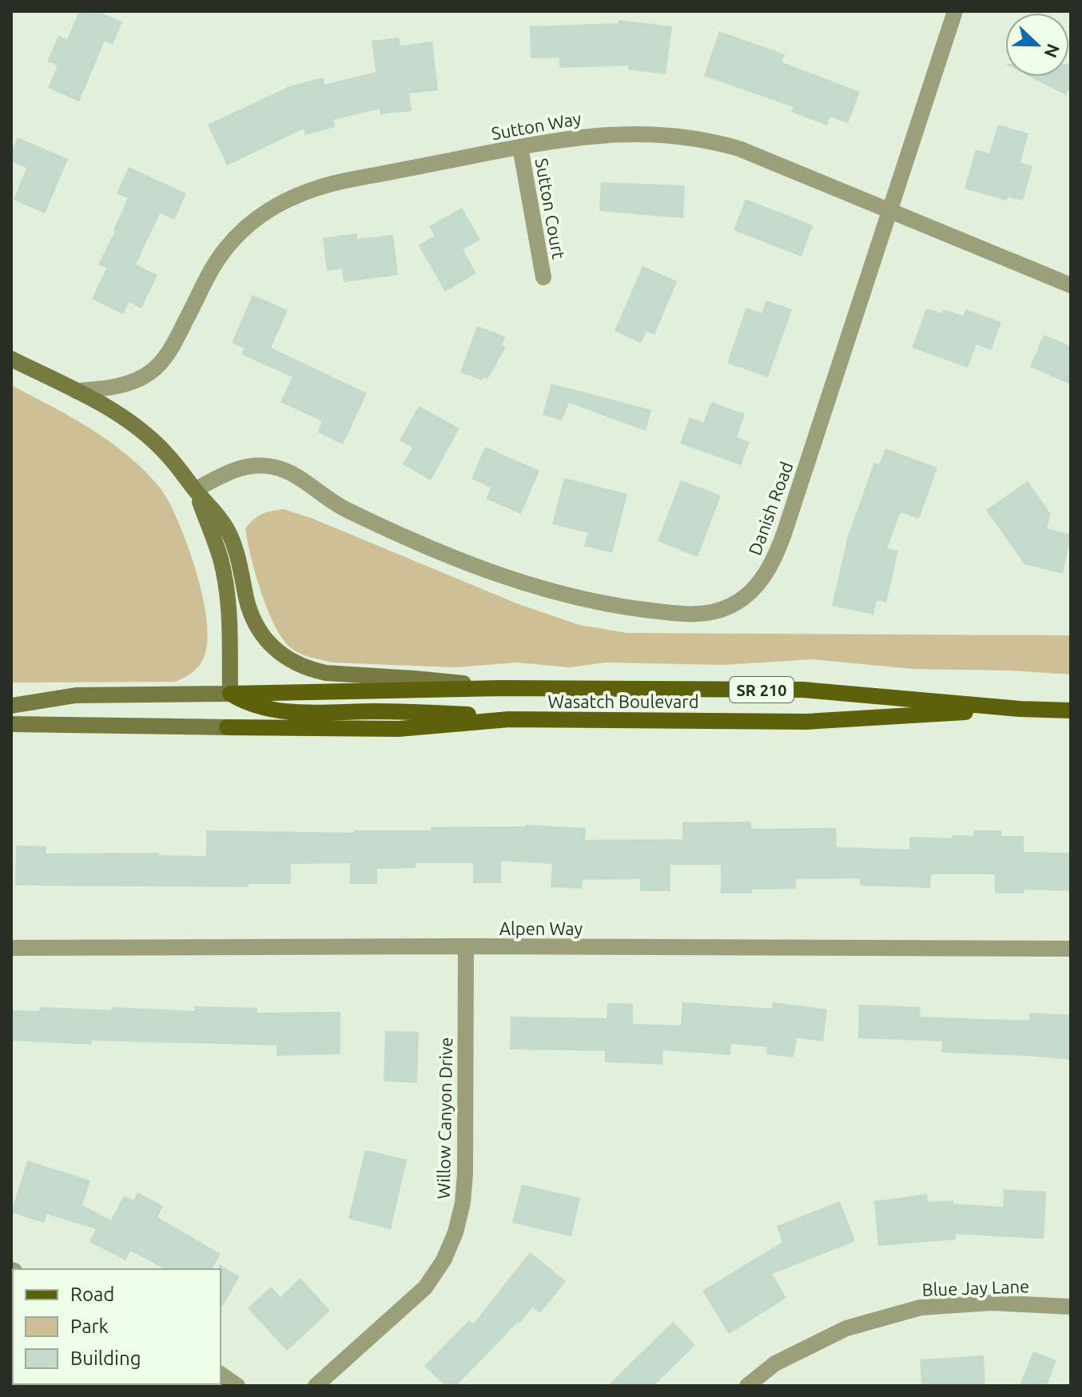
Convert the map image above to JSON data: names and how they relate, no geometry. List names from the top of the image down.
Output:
{
  "streets": {
    "main road": ["SR 210", "Wasatch Boulevard"],
    "street": [
      "Sutton Way",
      "Sutton Court",
      "Danish Road",
      "Alpen Way",
      "Willow Canyon Drive",
      "Blue Jay Lane"
    ]
  },
  "crossings": [
    ["Sutton Way", "Sutton Court"],
    ["Sutton Way", "Danish Road"],
    ["Sutton Way", "Wasatch Boulevard"],
    ["Danish Road", "Wasatch Boulevard"],
    ["SR 210", "Wasatch Boulevard"],
    ["Alpen Way", "Willow Canyon Drive"]
  ],
  "legend": ["Road", "Park", "Building"],
  "north": "right"
}
